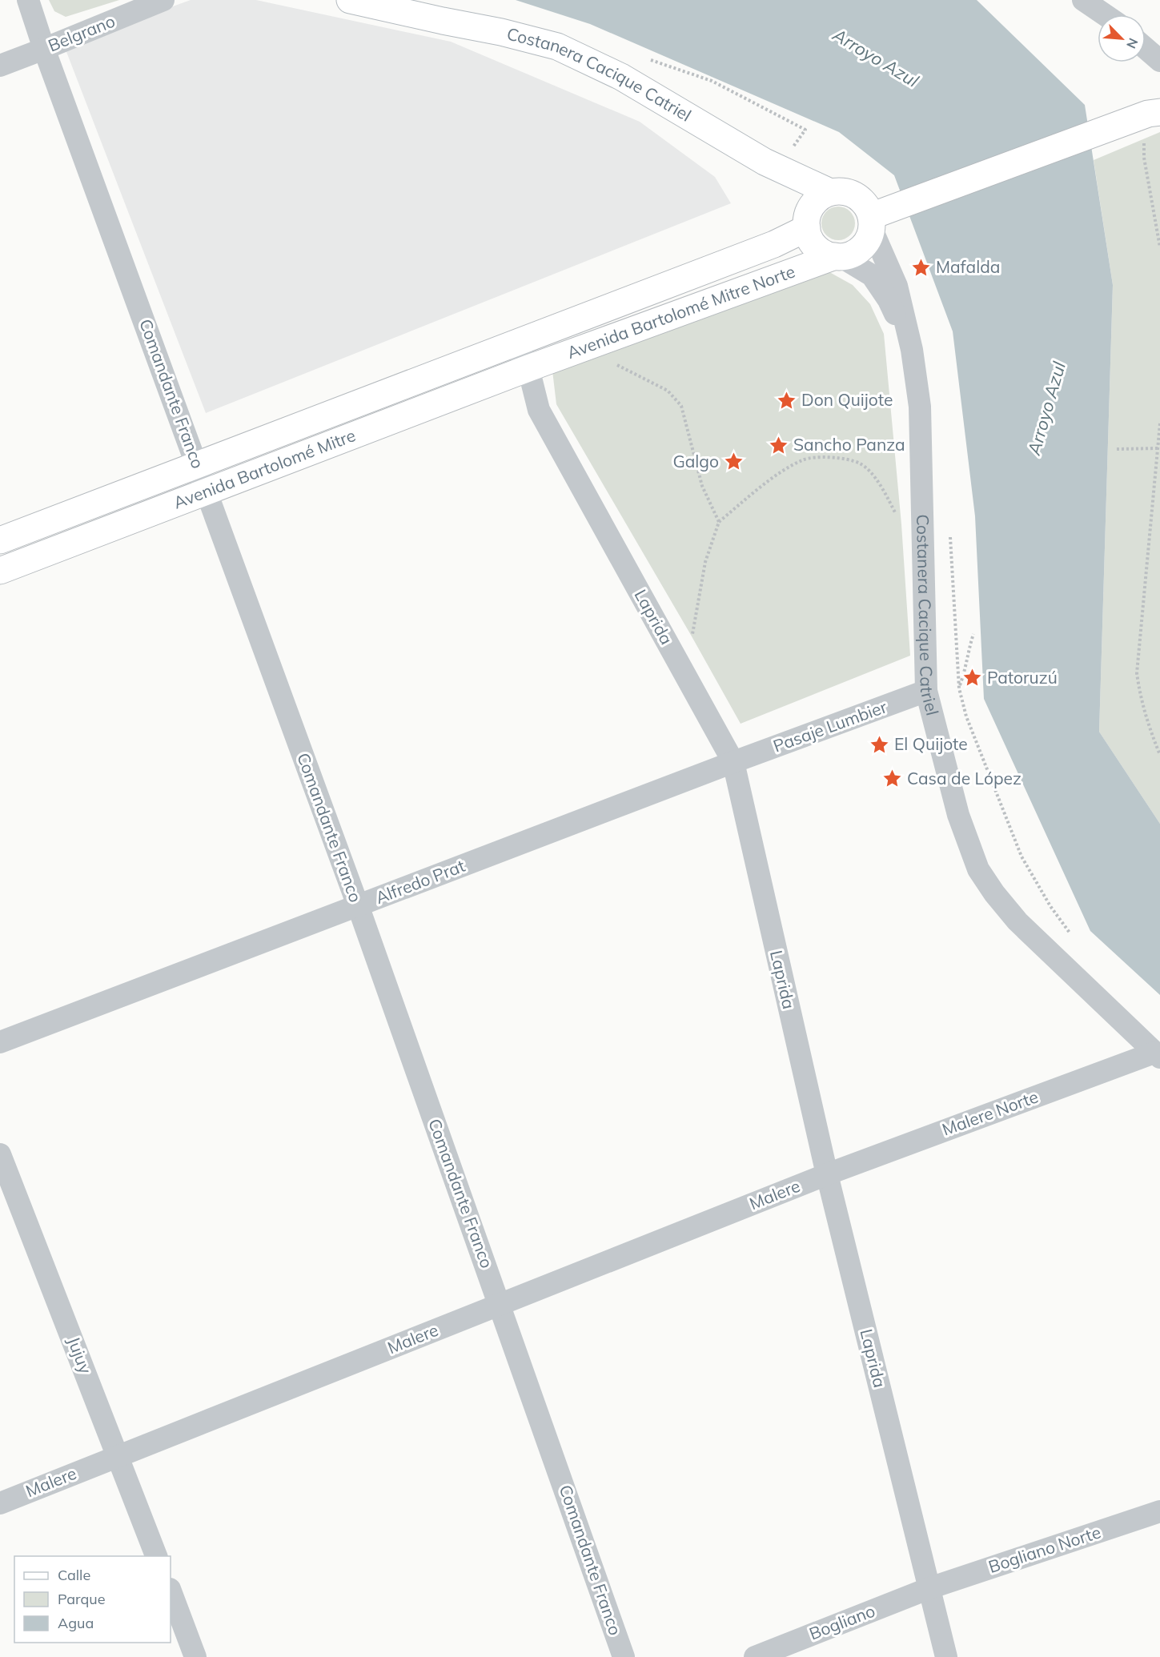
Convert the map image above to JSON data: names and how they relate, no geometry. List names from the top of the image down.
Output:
{
  "streets": {
    "main road": ["Costanera Cacique Catriel", "Avenida Bartolomé Mitre Norte", "Avenida Bartolomé Mitre"],
    "street": [
      "Belgrano",
      "Comandante Franco",
      "Laprida",
      "Pasaje Lumbier",
      "Alfredo Prat",
      "Malere Norte",
      "Malere",
      "Jujuy",
      "Bogliano Norte",
      "Bogliano"
    ]
  },
  "crossings": [
    ["Belgrano", "Comandante Franco"],
    ["Costanera Cacique Catriel", "Avenida Bartolomé Mitre Norte"],
    ["Costanera Cacique Catriel", "Pasaje Lumbier"],
    ["Costanera Cacique Catriel", "Malere Norte"],
    ["Avenida Bartolomé Mitre Norte", "Avenida Bartolomé Mitre"],
    ["Avenida Bartolomé Mitre Norte", "Laprida"],
    ["Comandante Franco", "Avenida Bartolomé Mitre"],
    ["Comandante Franco", "Alfredo Prat"],
    ["Comandante Franco", "Malere"],
    ["Avenida Bartolomé Mitre", "Laprida"],
    ["Laprida", "Pasaje Lumbier"],
    ["Laprida", "Alfredo Prat"],
    ["Laprida", "Malere Norte"],
    ["Laprida", "Malere"],
    ["Laprida", "Bogliano Norte"],
    ["Laprida", "Bogliano"],
    ["Pasaje Lumbier", "Alfredo Prat"],
    ["Malere Norte", "Malere"],
    ["Malere", "Jujuy"],
    ["Bogliano Norte", "Bogliano"]
  ],
  "water": ["Arroyo Azul"],
  "places": {
    "place": [
      "Mafalda",
      "Don Quijote",
      "Sancho Panza",
      "Galgo",
      "Patoruzú",
      "El Quijote",
      "Casa de López"
    ]
  },
  "legend": ["Calle", "Parque", "Agua"],
  "north": "bottom right"
}
